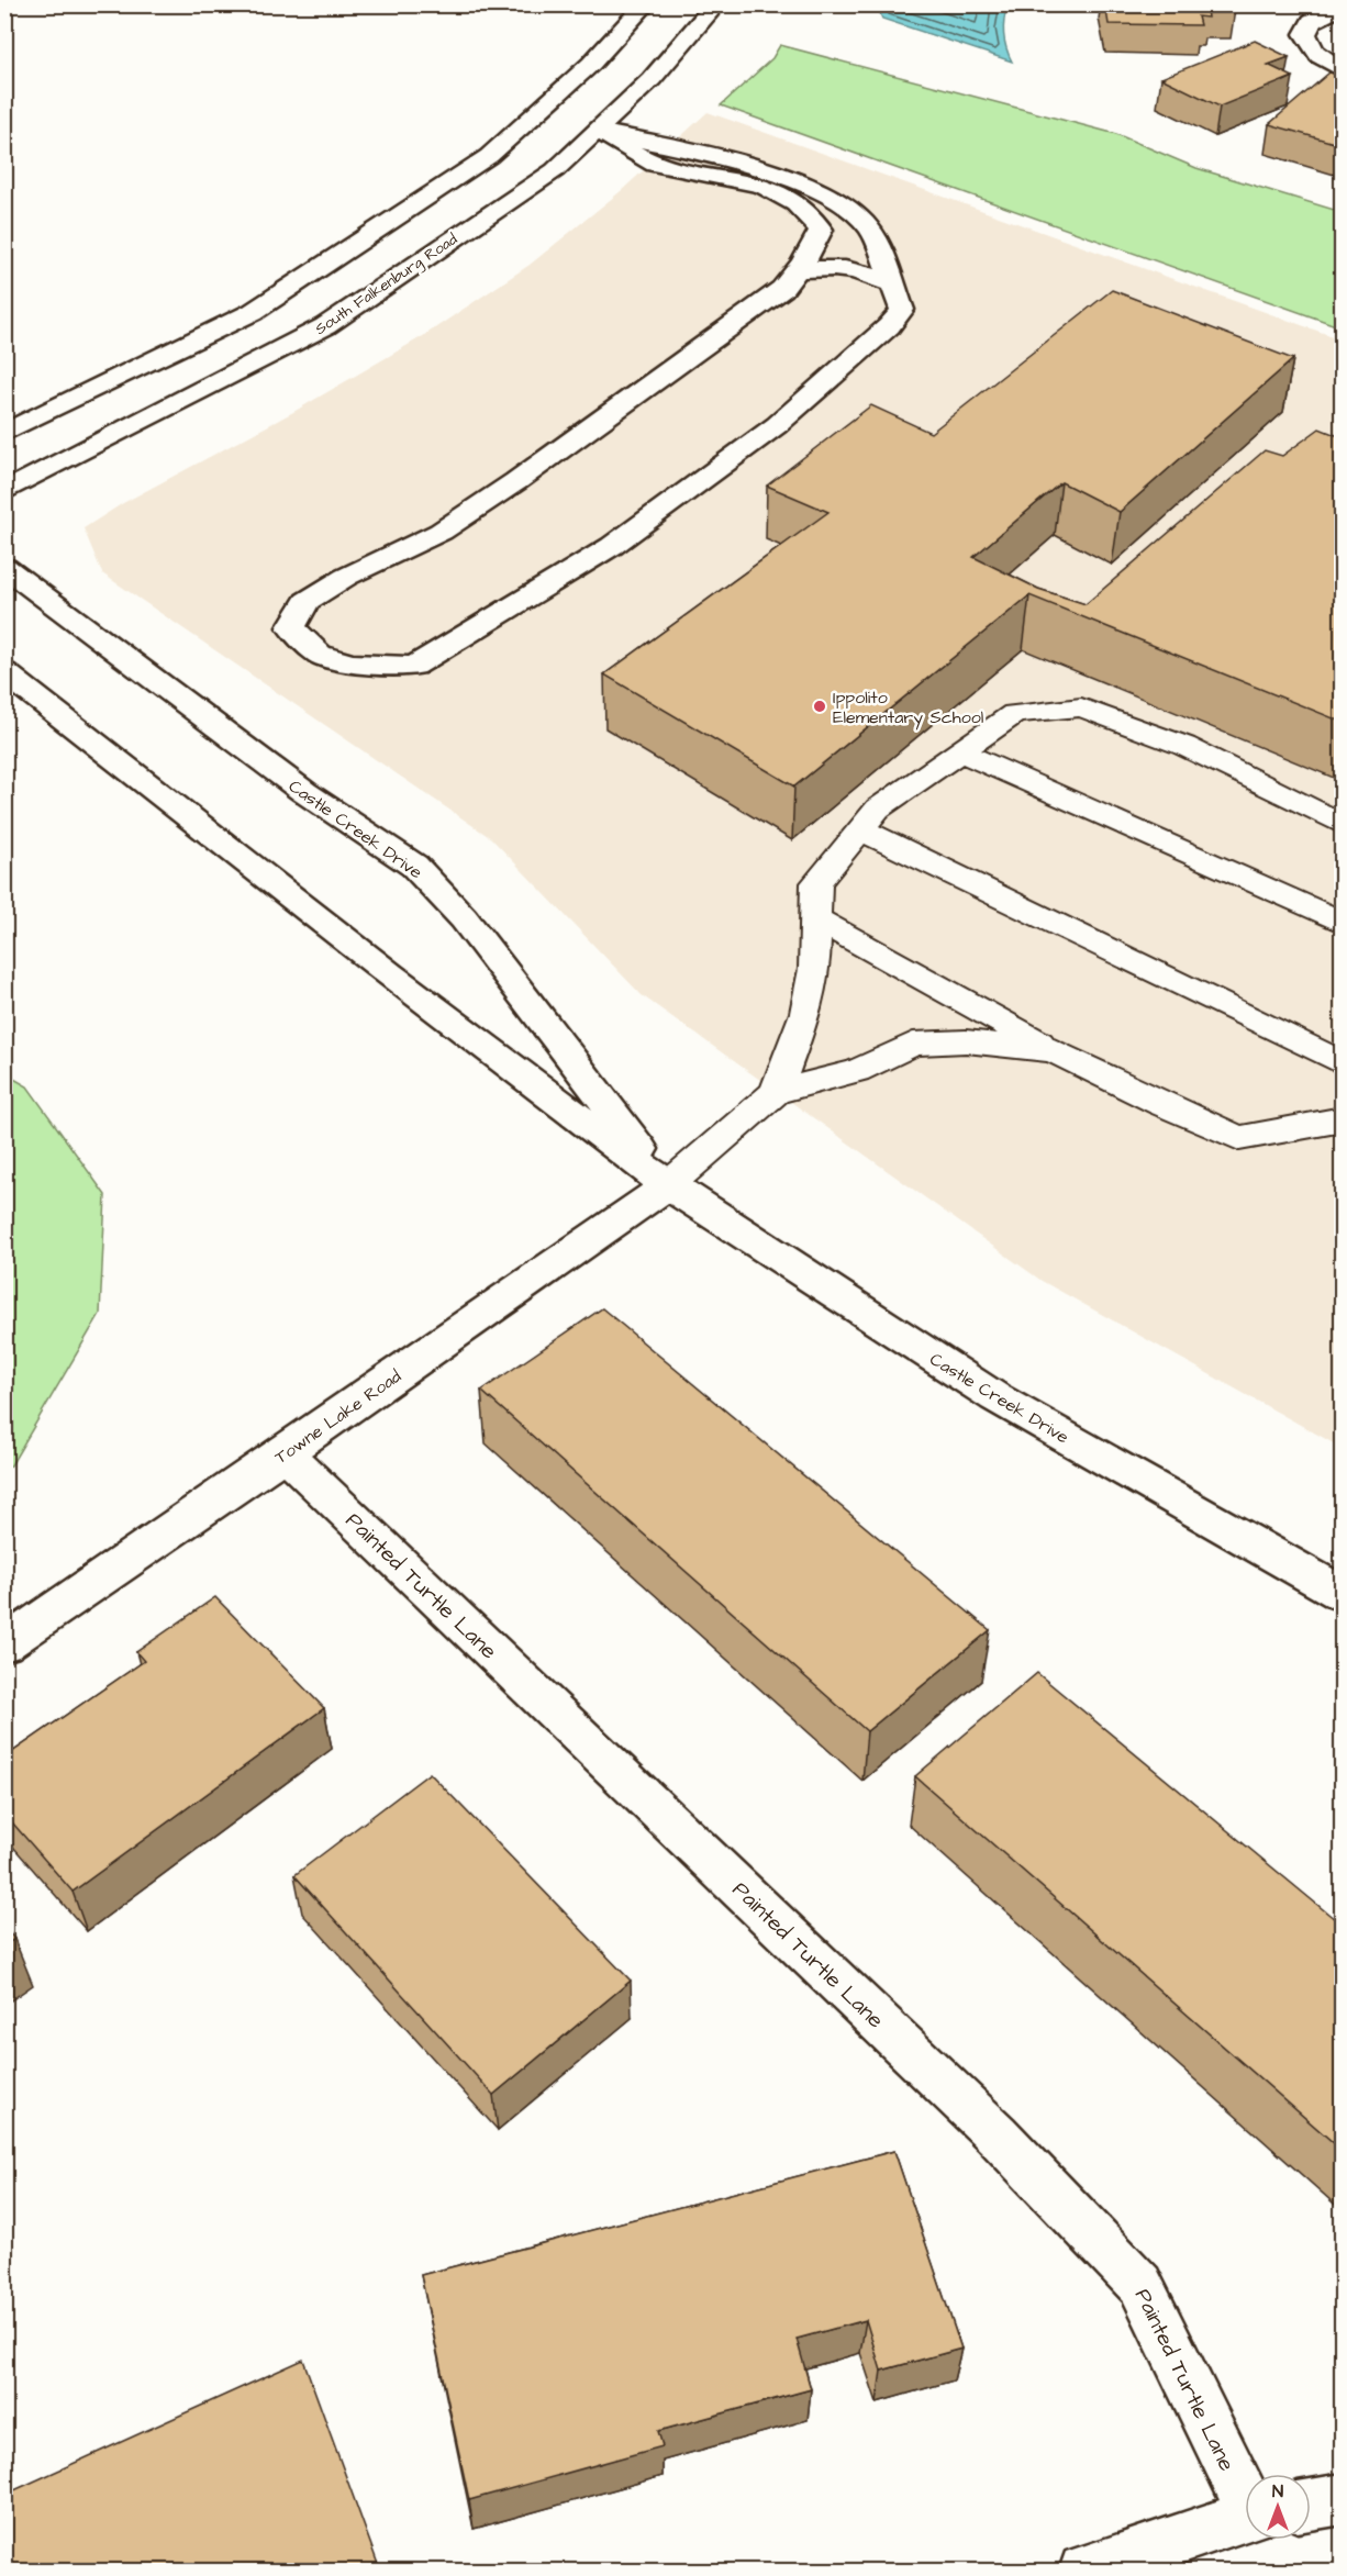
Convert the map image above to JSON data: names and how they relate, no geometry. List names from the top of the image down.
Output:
{
  "streets": {
    "street": [
      "South Falkenburg Road",
      "Castle Creek Drive",
      "Towne Lake Road",
      "Painted Turtle Lane"
    ]
  },
  "crossings": [
    ["Castle Creek Drive", "Towne Lake Road"],
    ["Towne Lake Road", "Painted Turtle Lane"]
  ],
  "places": ["Ippolito Elementary School"],
  "north": "top"
}
